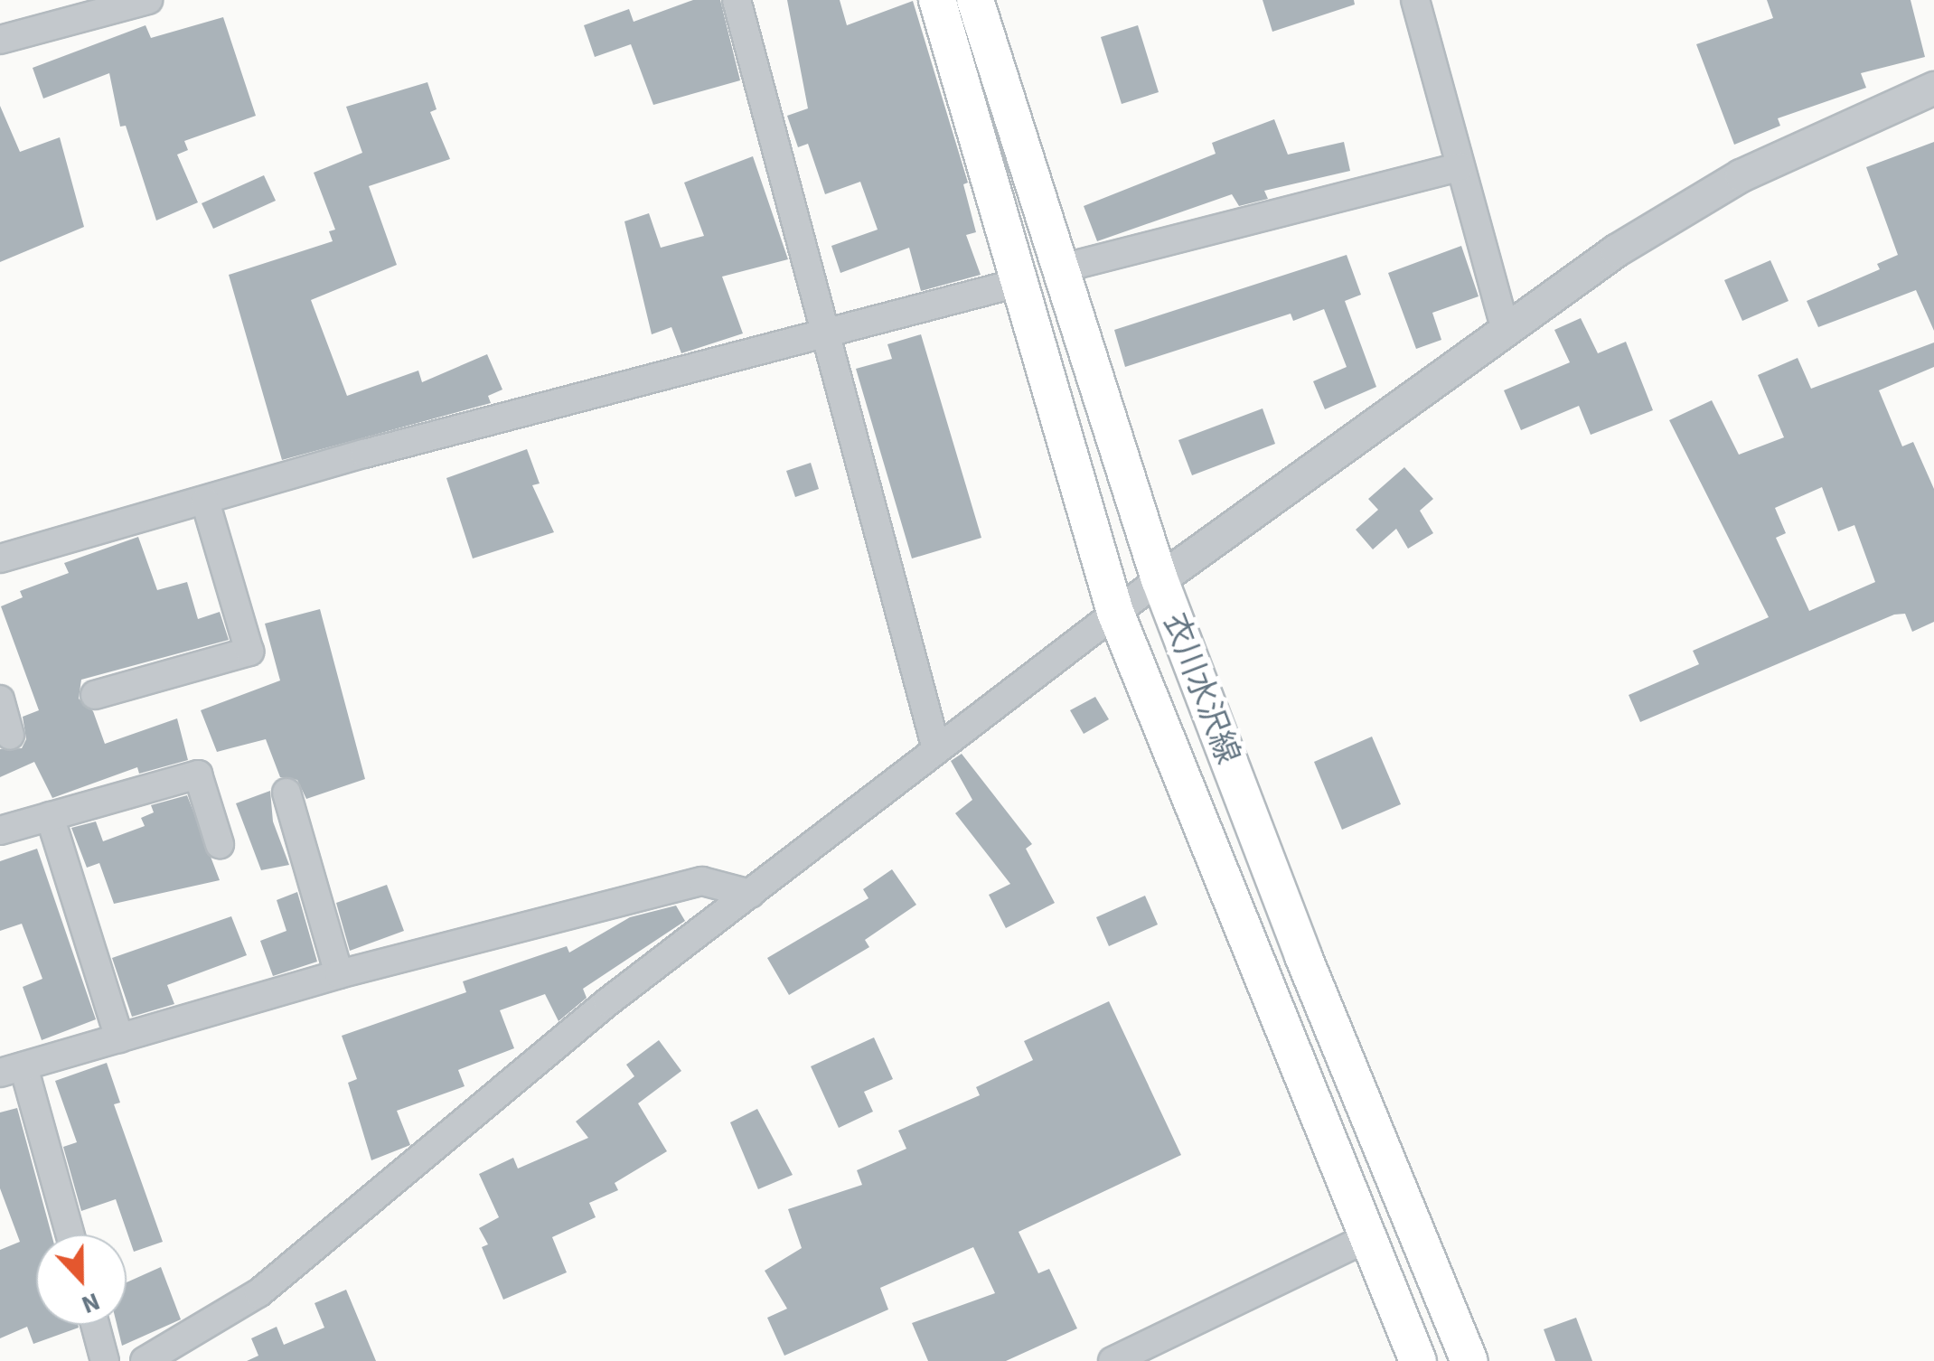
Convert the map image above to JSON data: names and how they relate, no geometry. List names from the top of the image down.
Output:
{
  "streets": {
    "main road": ["衣川水沢線"]
  },
  "north": "bottom"
}
